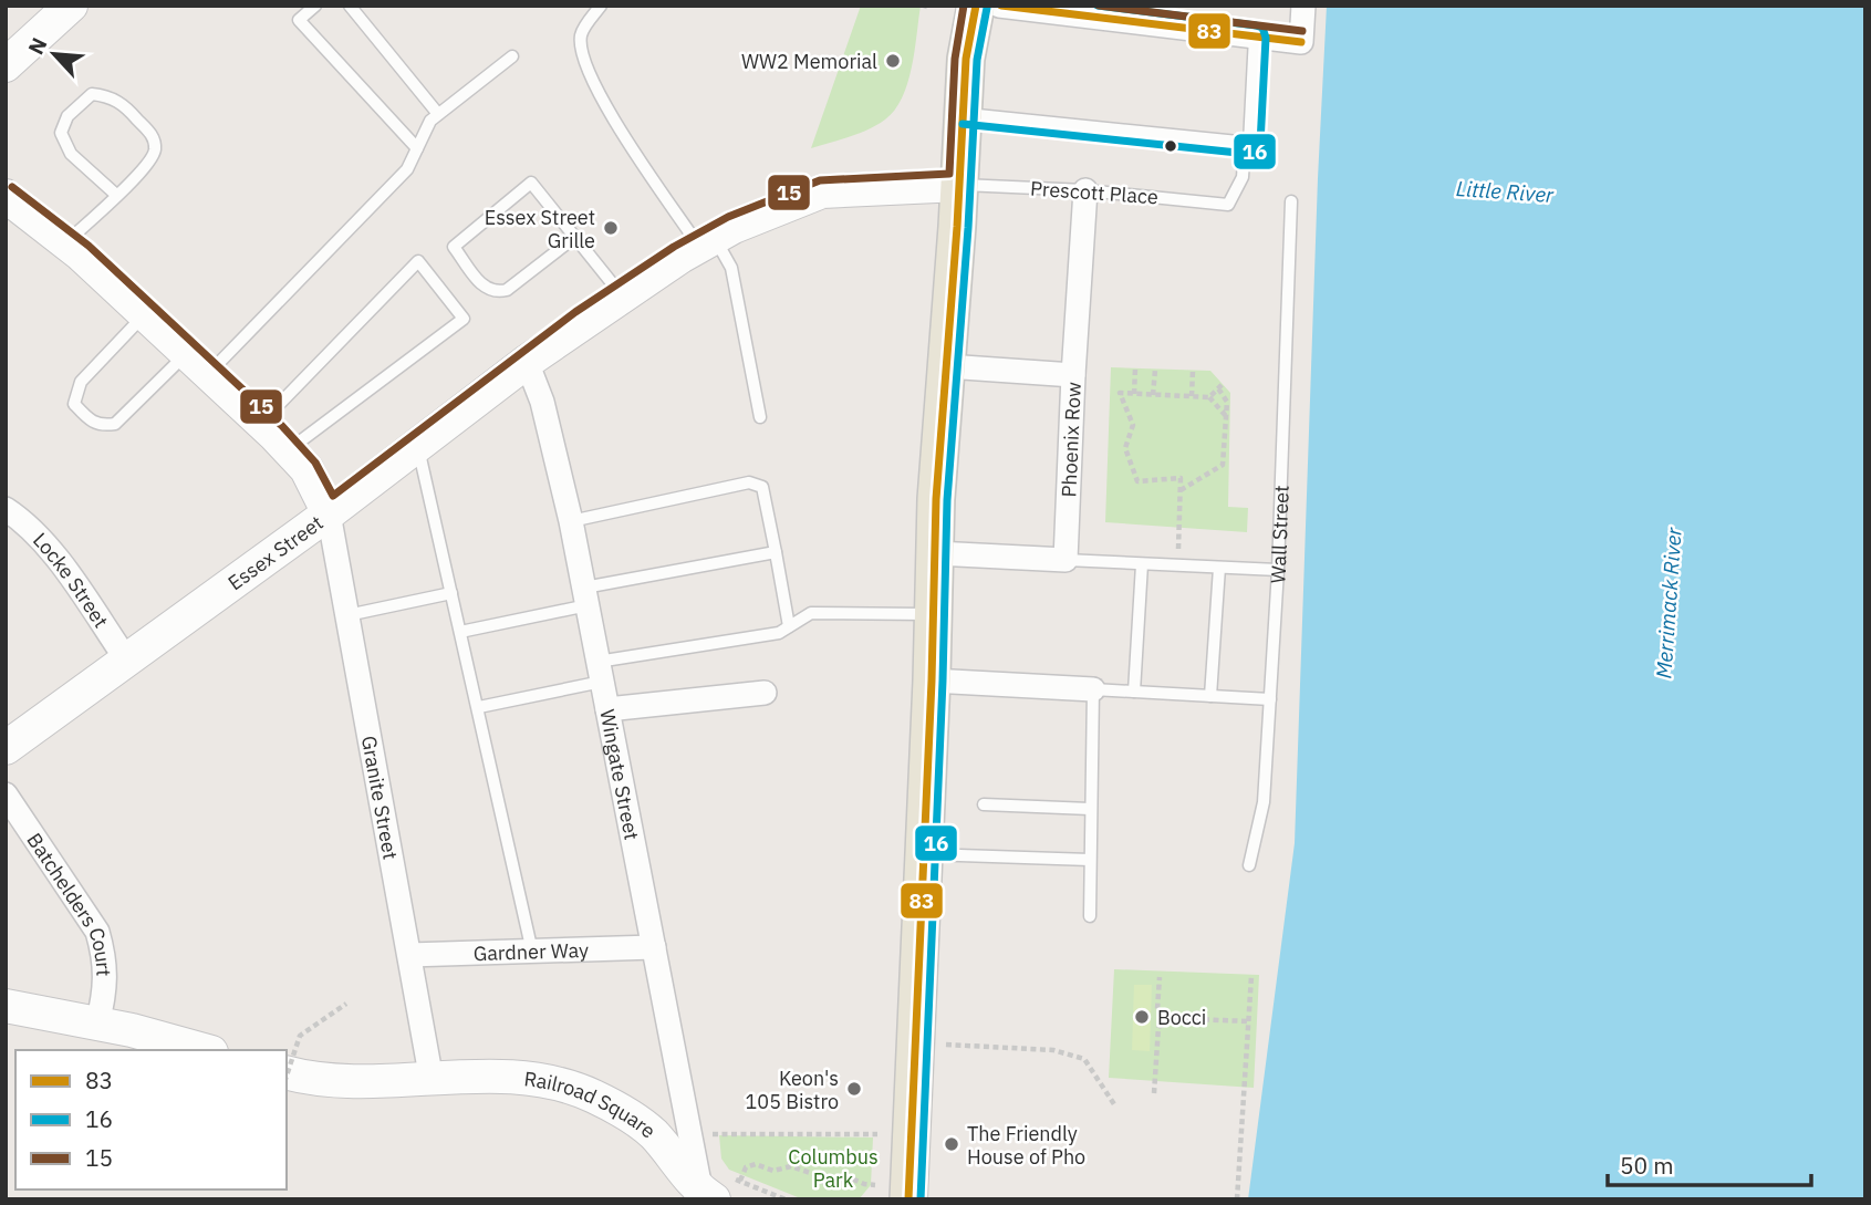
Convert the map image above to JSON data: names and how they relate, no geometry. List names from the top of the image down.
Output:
{
  "streets": {
    "main road": ["Essex Street", "Railroad Square"],
    "street": [
      "Phoenix Row",
      "Locke Street",
      "Wingate Street",
      "Granite Street",
      "Batchelders Court",
      "Gardner Way"
    ],
    "lane": ["Prescott Place", "Wall Street"]
  },
  "crossings": [
    ["Prescott Place", "Phoenix Row"],
    ["Prescott Place", "Essex Street"],
    ["Essex Street", "Locke Street"],
    ["Essex Street", "Wingate Street"],
    ["Essex Street", "Granite Street"],
    ["Wingate Street", "Gardner Way"],
    ["Wingate Street", "Railroad Square"],
    ["Granite Street", "Gardner Way"],
    ["Granite Street", "Railroad Square"]
  ],
  "water": ["Little River", "Merrimack River"],
  "parks": ["Columbus Park"],
  "places": [
    "WW2 Memorial",
    "Essex Street Grille",
    "Bocci",
    "Keon's 105 Bistro",
    "The Friendly House of Pho"
  ],
  "lines": ["transit line 83", "transit line 16", "transit line 15"],
  "legend": ["83", "16", "15"],
  "scale_bar": "50 m",
  "north": "top left"
}
